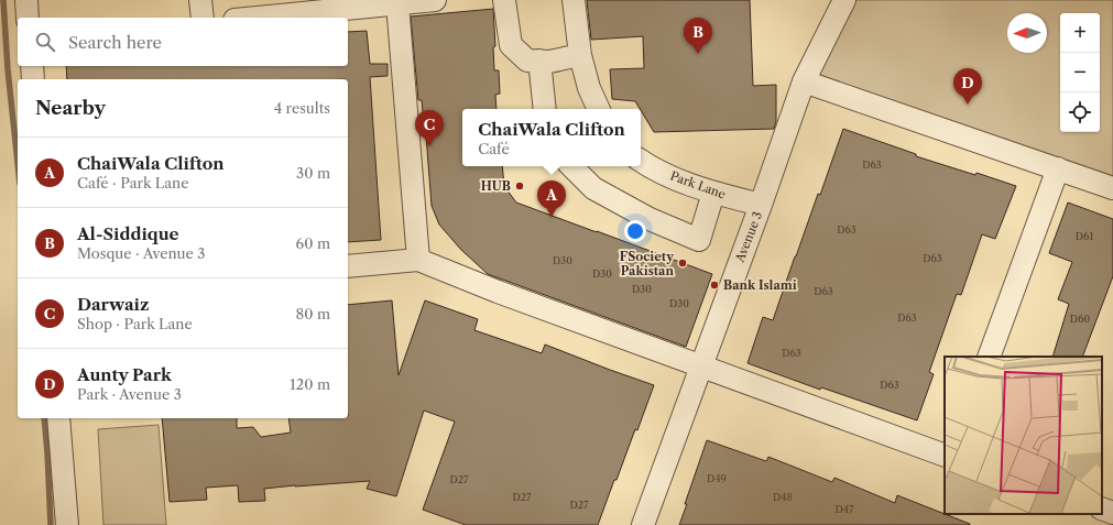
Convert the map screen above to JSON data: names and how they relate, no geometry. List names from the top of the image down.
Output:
{
  "streets": {
    "street": ["Park Lane", "Avenue 3"]
  },
  "crossings": [
    ["Park Lane", "Avenue 3"]
  ],
  "places": ["HUB", "FSociety Pakistan", "Bank Islami"],
  "house_numbers": [
    "D63",
    "D63",
    "D61",
    "D63",
    "D30",
    "D30",
    "D30",
    "D63",
    "D30",
    "D63",
    "D60",
    "D63",
    "D63",
    "D49",
    "D27",
    "D27",
    "D48",
    "D27",
    "D47"
  ],
  "north": "left",
  "page": {
    "map_buttons": ["+", "−"],
    "pins": [
      "B",
      "D",
      "C",
      "A"
    ],
    "search": "Search here",
    "heading": ["Nearby", "4 results"],
    "popup": ["ChaiWala Clifton", "Café"],
    "list": [
      {
        "mark": "A",
        "name": "ChaiWala Clifton",
        "note": "Café · Park Lane",
        "value": "30 m"
      },
      {
        "mark": "B",
        "name": "Al-Siddique",
        "note": "Mosque · Avenue 3",
        "value": "60 m"
      },
      {
        "mark": "C",
        "name": "Darwaiz",
        "note": "Shop · Park Lane",
        "value": "80 m"
      },
      {
        "mark": "D",
        "name": "Aunty Park",
        "note": "Park · Avenue 3",
        "value": "120 m"
      }
    ]
  }
}
